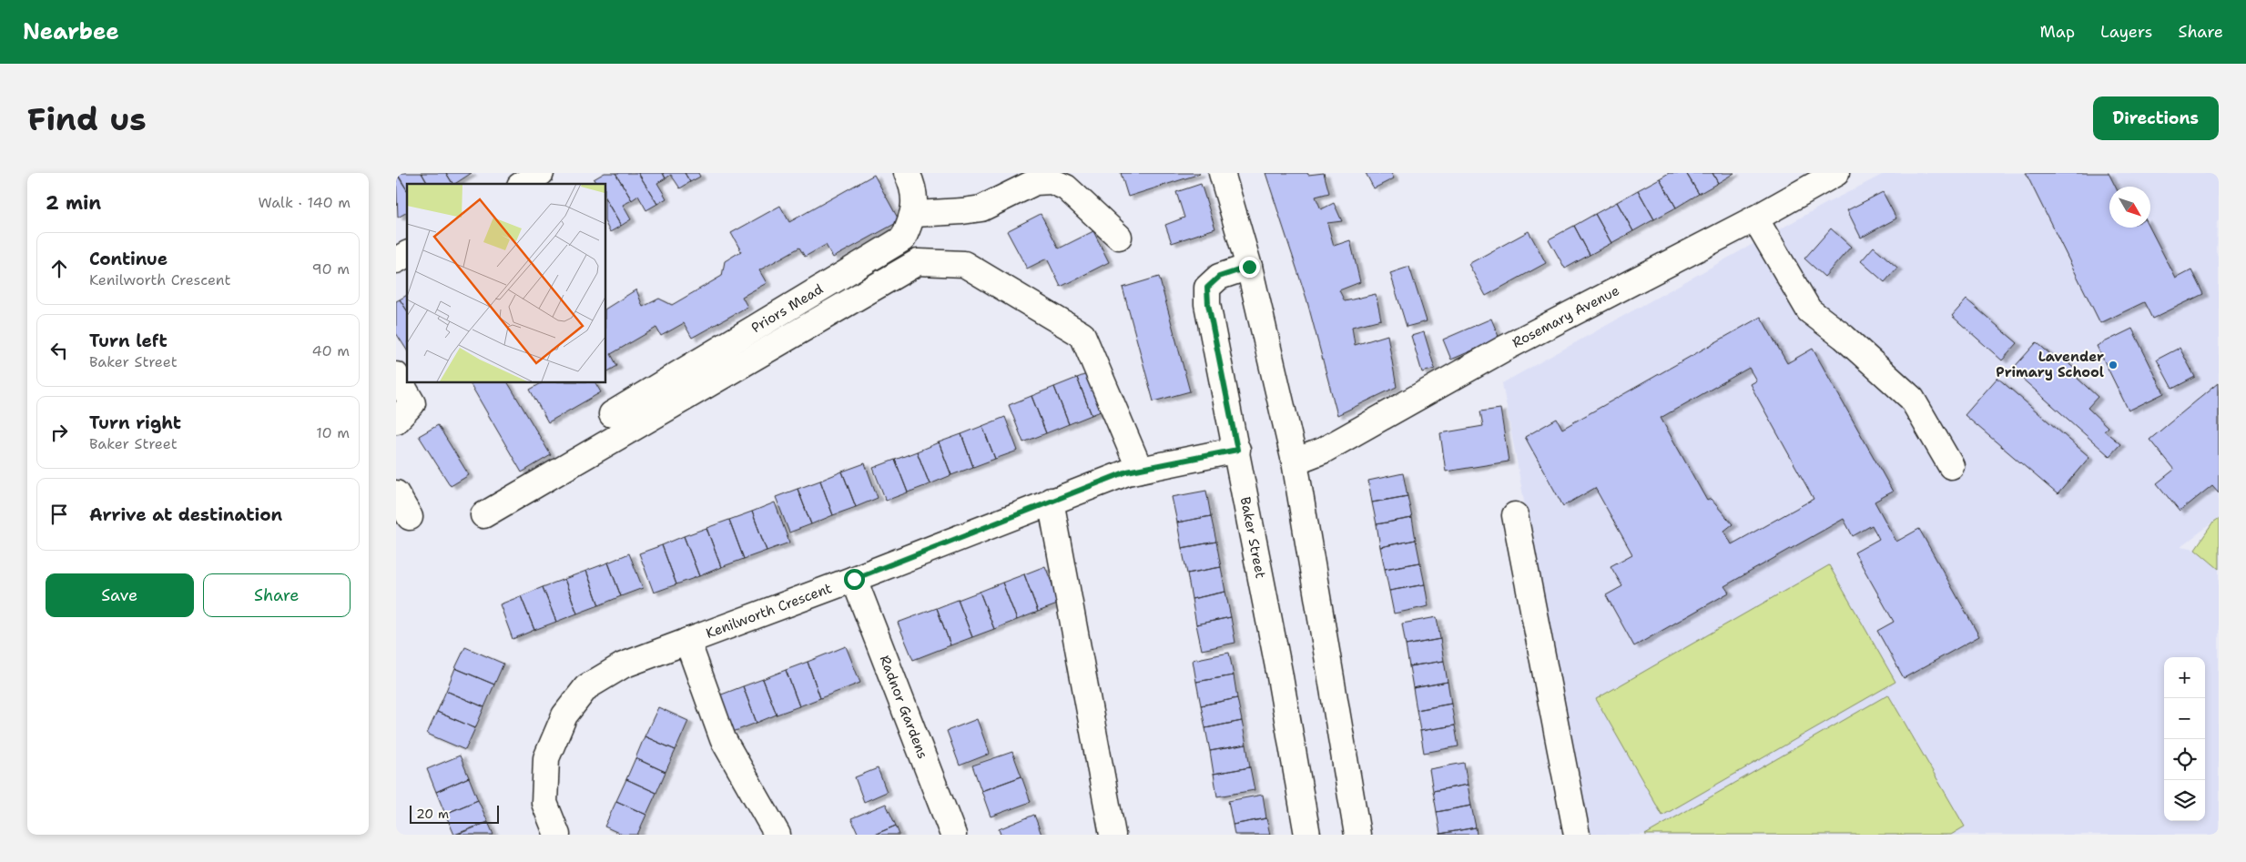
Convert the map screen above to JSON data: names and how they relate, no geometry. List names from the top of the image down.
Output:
{
  "streets": {
    "street": [
      "Priors Mead",
      "Rosemary Avenue",
      "Baker Street",
      "Kenilworth Crescent",
      "Radnor Gardens"
    ]
  },
  "crossings": [
    ["Baker Street", "Kenilworth Crescent"],
    ["Kenilworth Crescent", "Radnor Gardens"]
  ],
  "places": ["Lavender Primary School"],
  "scale_bar": "20 m",
  "north": "bottom right",
  "page": {
    "header": "Nearbee",
    "nav": ["Map", "Layers", "Share"],
    "buttons": [
      "Directions",
      ["Save", "Share"]
    ],
    "title": "Find us",
    "heading": ["2 min", "Walk · 140 m"],
    "list": [
      ["Continue", "Kenilworth Crescent", "90 m"],
      ["Turn left", "Baker Street", "40 m"],
      ["Turn right", "Baker Street", "10 m"],
      "Arrive at destination"
    ],
    "map_buttons": ["+", "−"],
    "scale": "20 m"
  }
}
